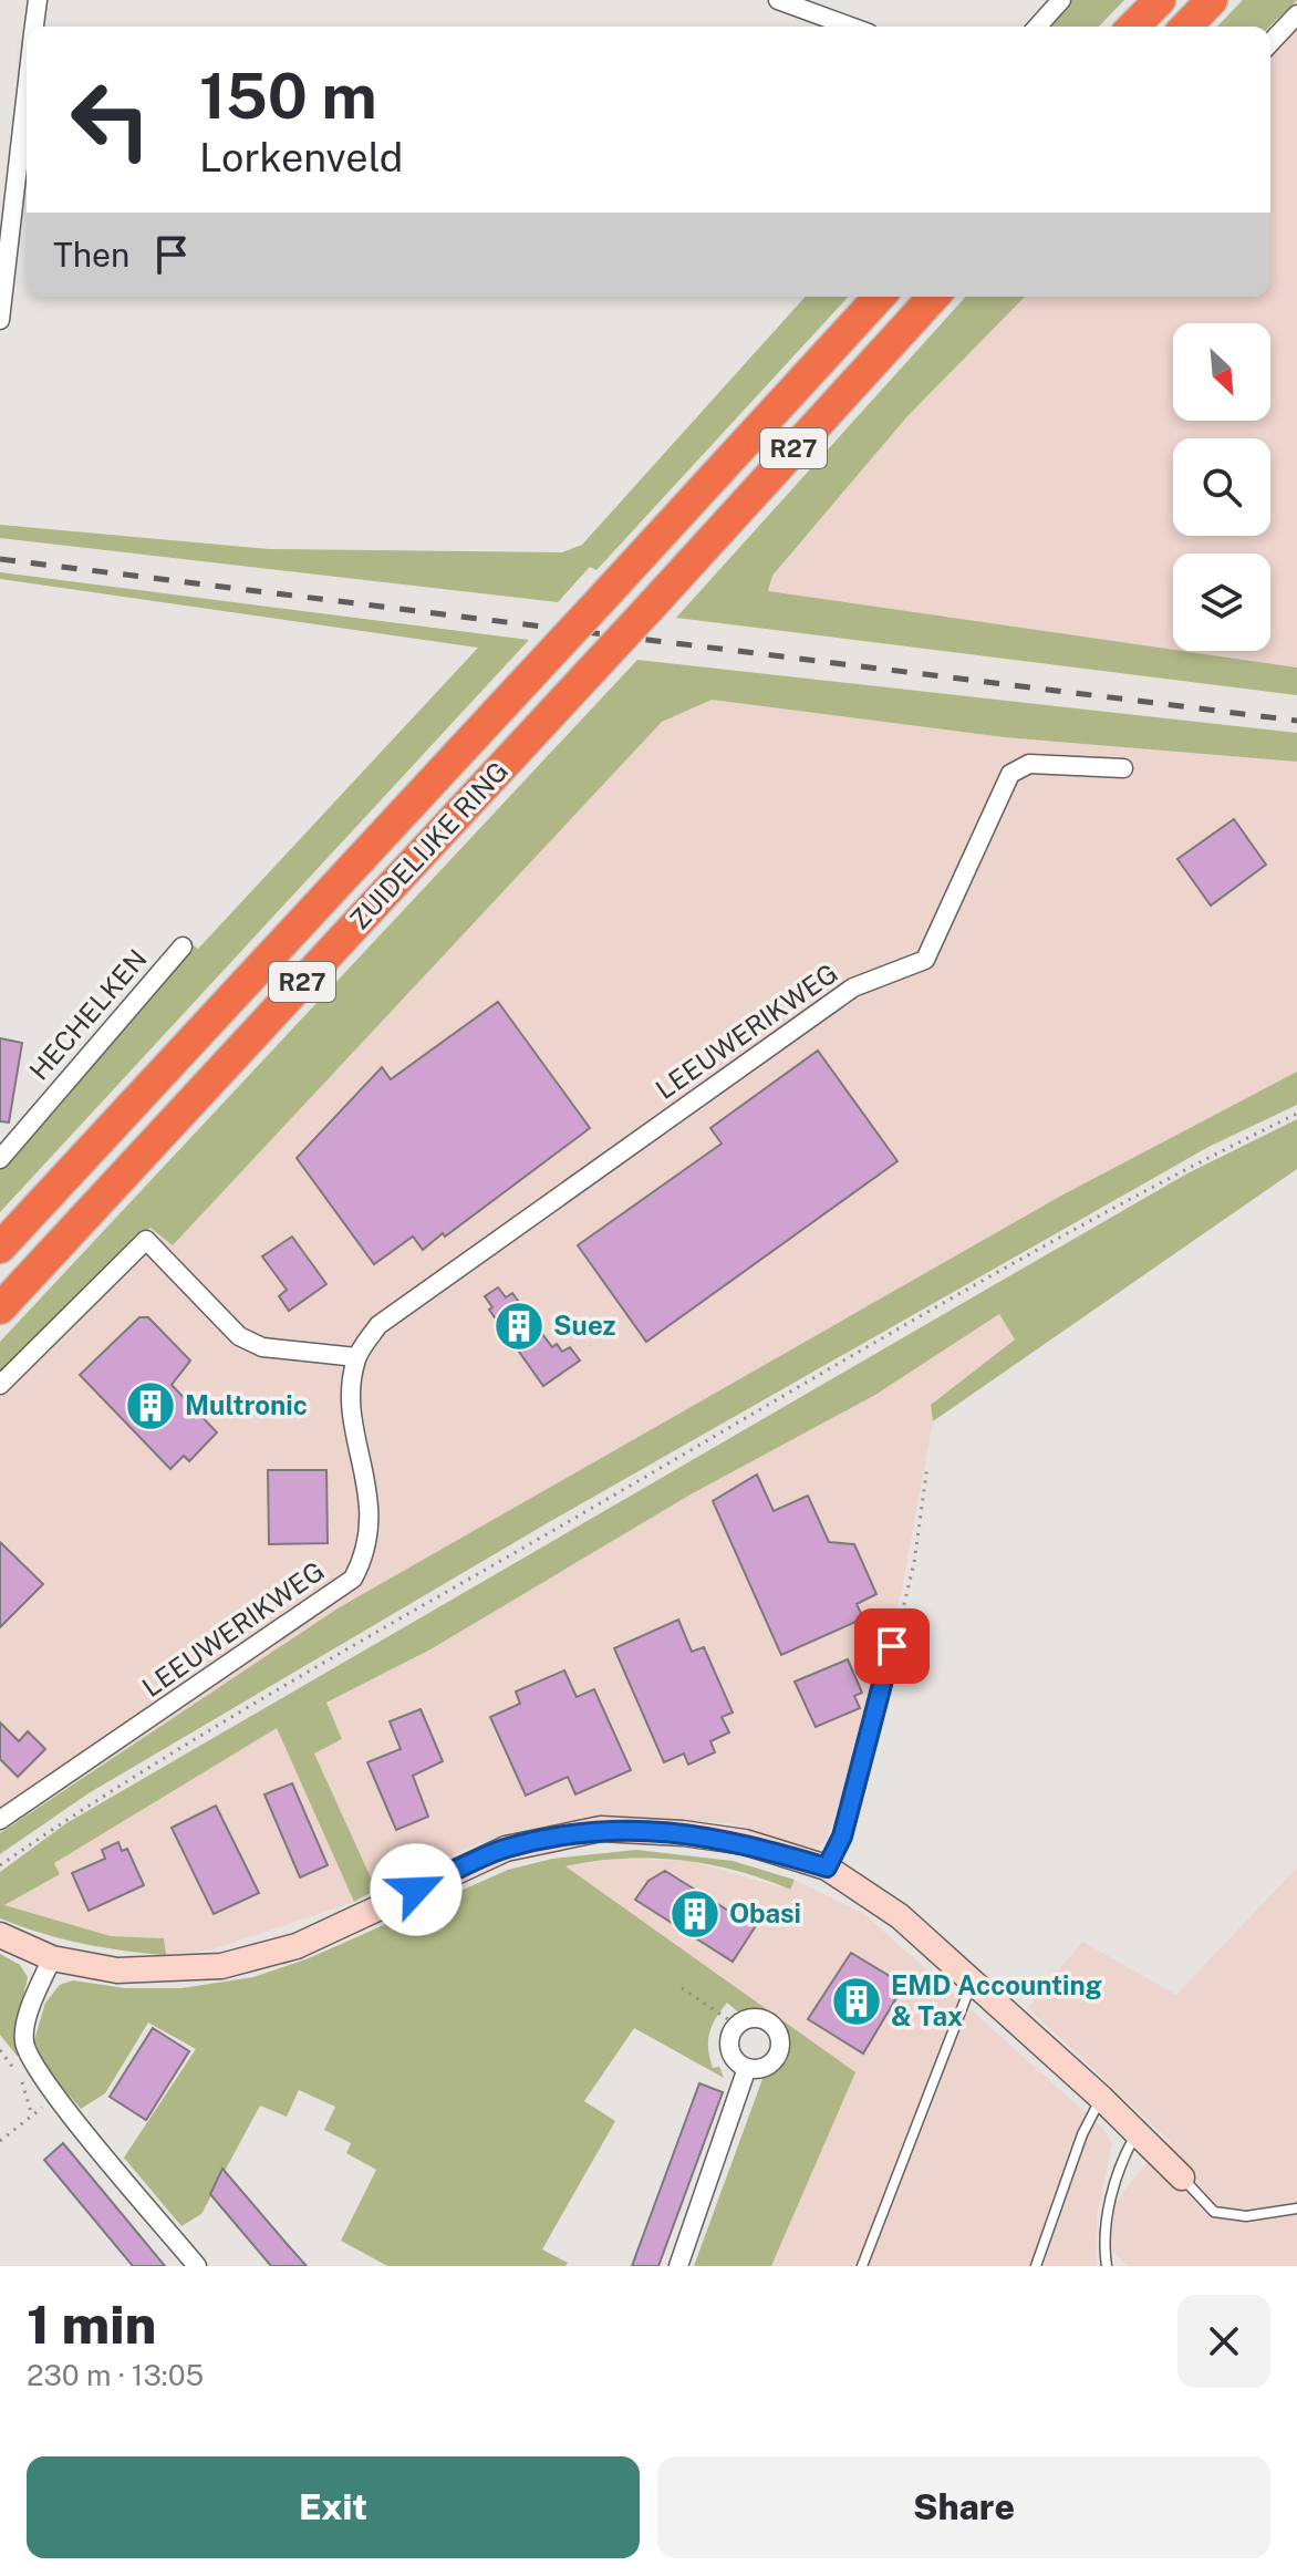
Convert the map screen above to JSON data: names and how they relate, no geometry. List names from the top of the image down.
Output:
{
  "streets": {
    "highway": ["R27", "ZUIDELIJKE RING"],
    "street": ["HECHELKEN", "LEEUWERIKWEG"]
  },
  "places": {
    "building": [
      "Suez",
      "Multronic",
      "Obasi",
      "EMD Accounting & Tax"
    ]
  },
  "north": "bottom right",
  "page": {
    "turn": ["150 m", "Lorkenveld"],
    "then": "Then",
    "heading": ["1 min", "230 m · 13:05"],
    "buttons": ["Exit", "Share"]
  }
}
